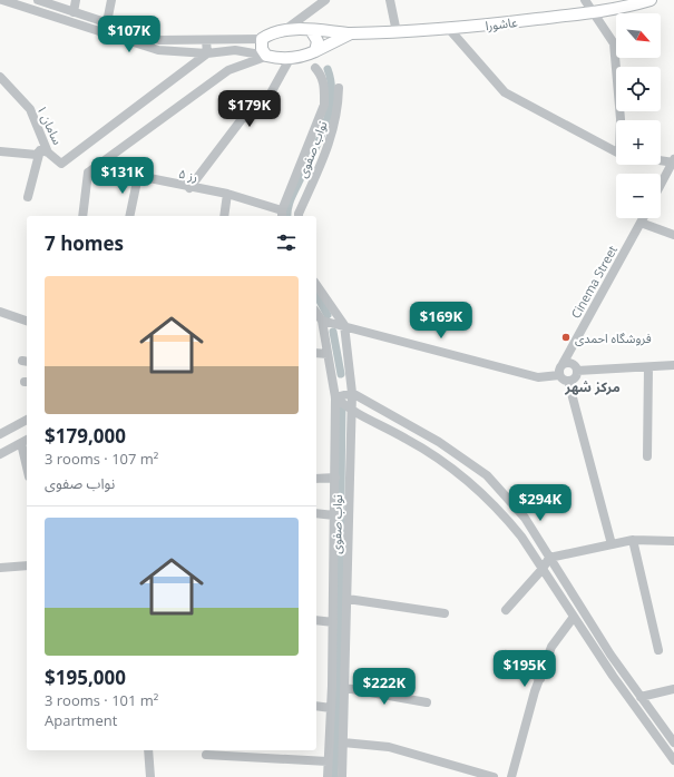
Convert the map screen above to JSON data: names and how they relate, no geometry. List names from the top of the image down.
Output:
{
  "streets": {
    "main road": ["عاشورا"],
    "street": [
      "سامان ۱",
      "نواب صفوی",
      "رز ۵",
      "Cinema Street"
    ]
  },
  "crossings": [
    ["نواب صفوی", "رز ۵"]
  ],
  "districts": ["مرکز شهر"],
  "places": ["فروشگاه احمدی"],
  "north": "bottom right",
  "page": {
    "map_buttons": ["+", "−"],
    "price": [
      "$107K",
      "$179K",
      "$131K",
      "$169K",
      "$294K",
      "$195K",
      "$222K"
    ],
    "heading": "7 homes",
    "list": [
      {
        "name": "$179,000",
        "note": "3 rooms · 107 m² · نواب صفوی"
      },
      {
        "name": "$195,000",
        "note": "3 rooms · 101 m² · Apartment"
      }
    ]
  }
}
